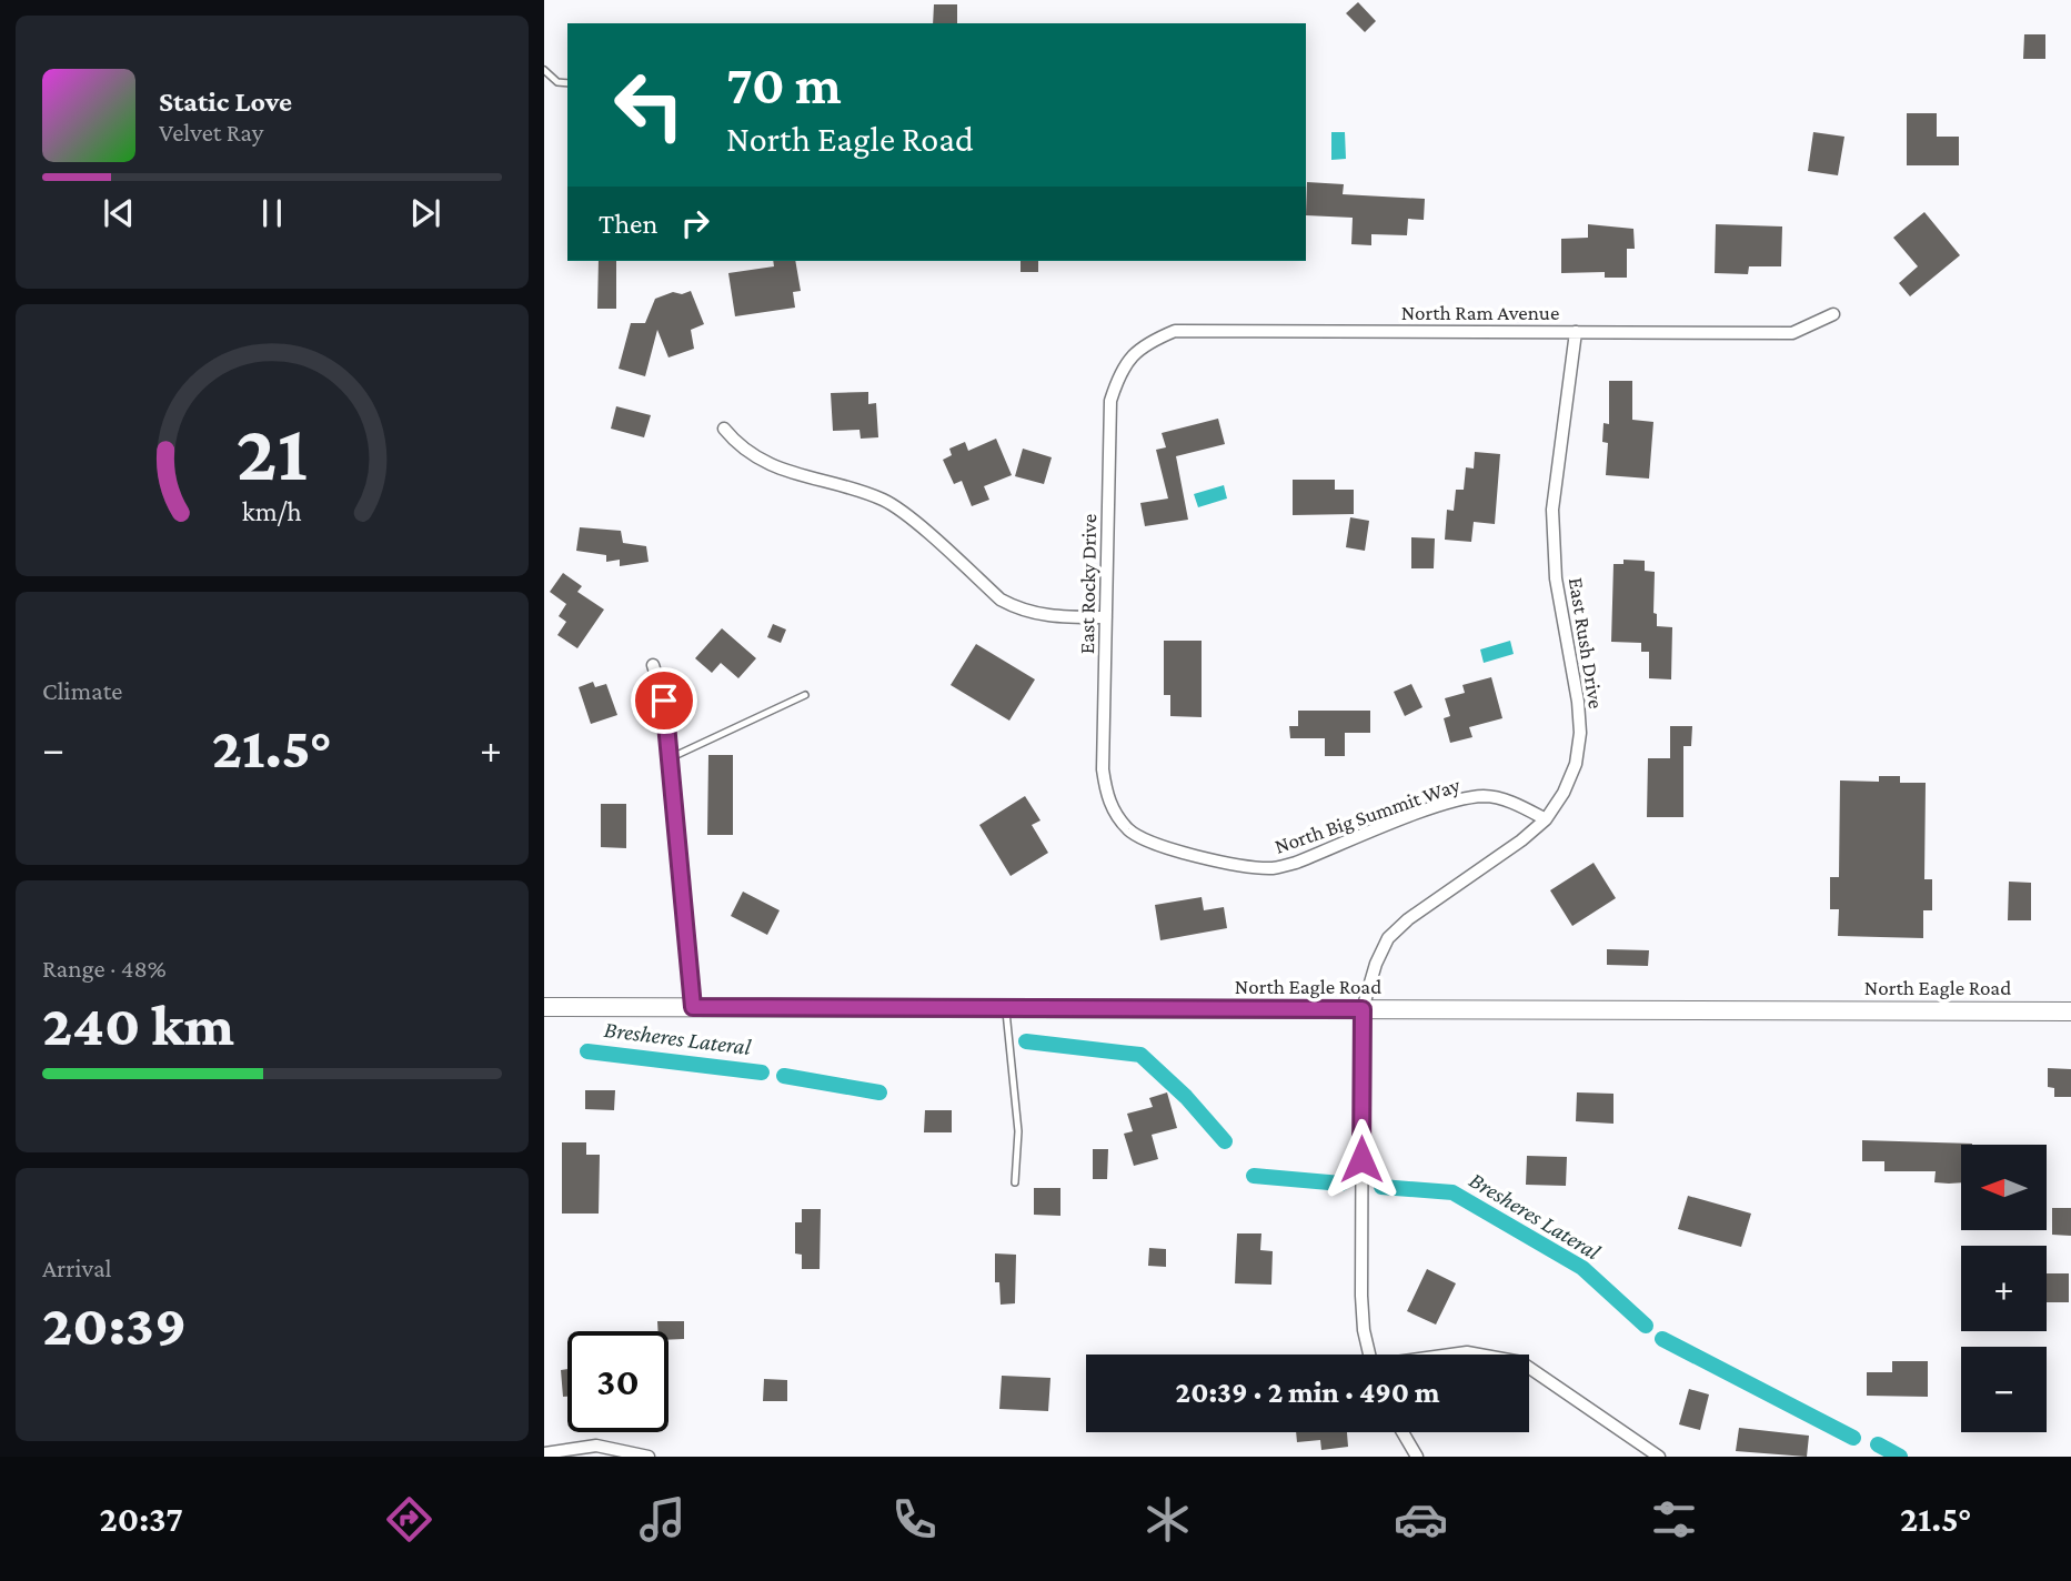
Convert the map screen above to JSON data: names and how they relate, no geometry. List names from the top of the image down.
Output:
{
  "streets": {
    "main road": ["North Eagle Road"],
    "street": [
      "North Ram Avenue",
      "East Rocky Drive",
      "East Rush Drive",
      "North Big Summit Way"
    ]
  },
  "crossings": [
    ["North Ram Avenue", "East Rocky Drive"],
    ["North Ram Avenue", "East Rush Drive"],
    ["East Rocky Drive", "North Big Summit Way"],
    ["East Rush Drive", "North Big Summit Way"],
    ["East Rush Drive", "North Eagle Road"]
  ],
  "water": ["Bresheres Lateral"],
  "north": "left",
  "page": {
    "turn": ["70 m", "North Eagle Road"],
    "song": ["Static Love", "Velvet Ray"],
    "then": "Then",
    "tile": [
      "Climate",
      ["Range · 48%", "240 km"],
      ["Arrival", "20:39"]
    ],
    "heat": ["−", "21.5°", "+"],
    "map_buttons": ["+", "−"],
    "limit": "30",
    "trip": "20:39 · 2 min · 490 m",
    "tabs": ["20:37", "21.5°"],
    "gauge": ["21", "km/h"]
  }
}
